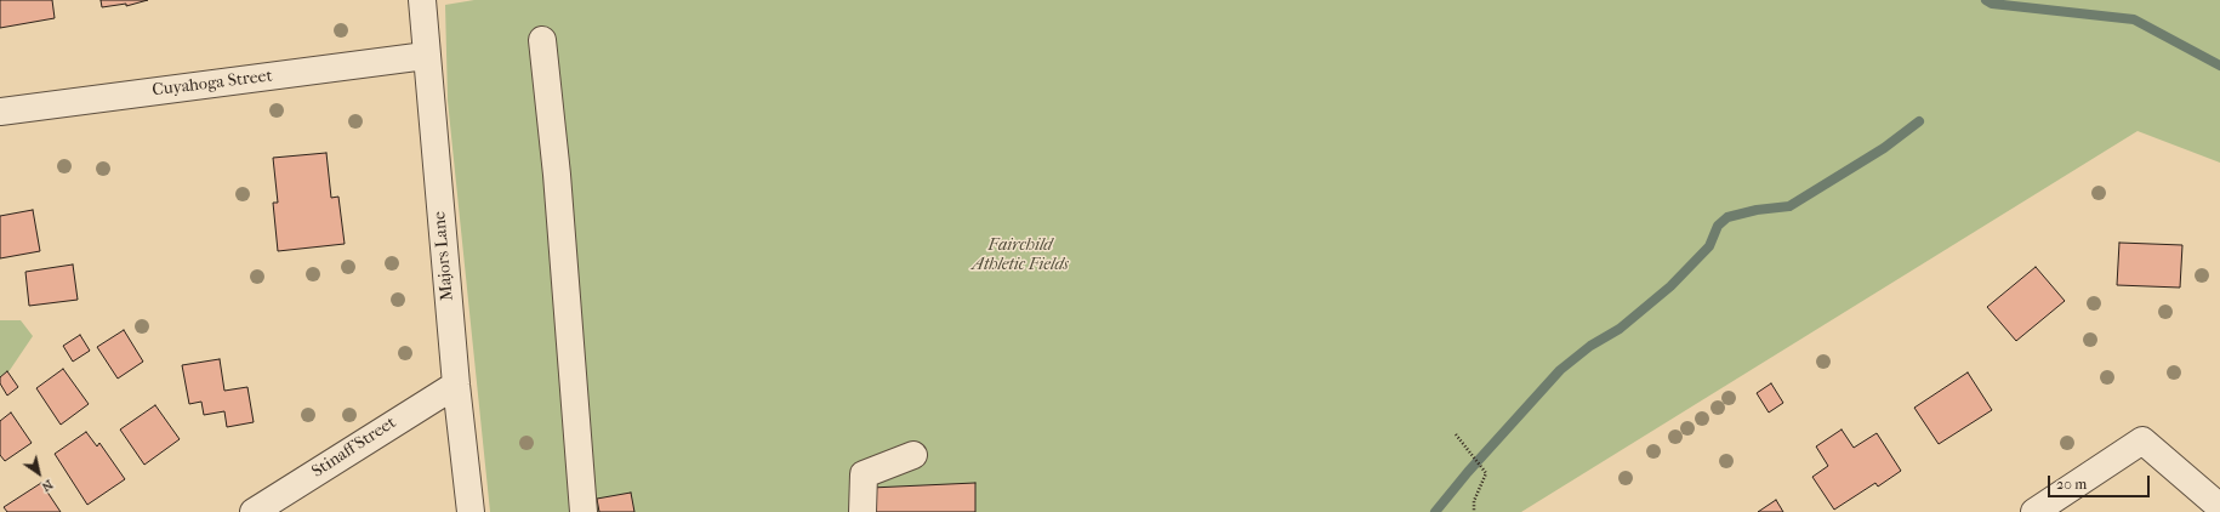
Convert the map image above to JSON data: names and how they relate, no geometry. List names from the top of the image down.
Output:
{
  "streets": {
    "street": ["Cuyahoga Street", "Majors Lane", "Stinaff Street"]
  },
  "crossings": [
    ["Cuyahoga Street", "Majors Lane"],
    ["Majors Lane", "Stinaff Street"]
  ],
  "parks": ["Fairchild Athletic Fields"],
  "scale_bar": "20 m",
  "north": "bottom right"
}
